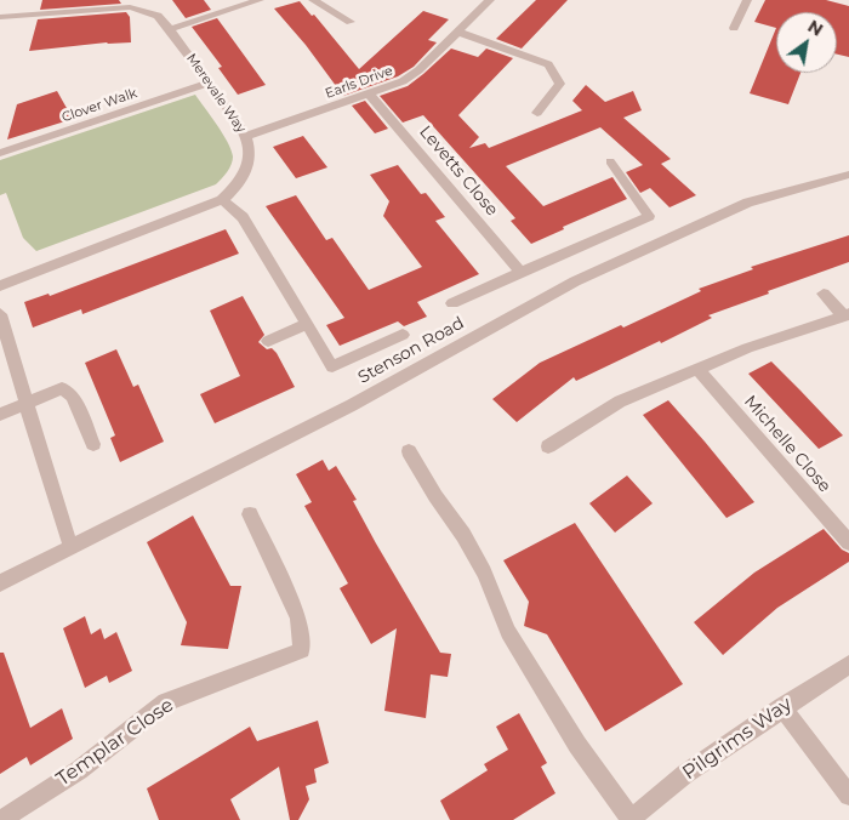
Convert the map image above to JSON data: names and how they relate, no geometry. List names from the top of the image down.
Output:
{
  "streets": {
    "street": [
      "Earls Drive",
      "Merevale Way",
      "Clover Walk",
      "Levetts Close",
      "Stenson Road",
      "Michelle Close",
      "Pilgrims Way",
      "Templar Close"
    ]
  },
  "crossings": [
    ["Earls Drive", "Merevale Way"],
    ["Earls Drive", "Levetts Close"],
    ["Merevale Way", "Clover Walk"]
  ],
  "north": "top right"
}
